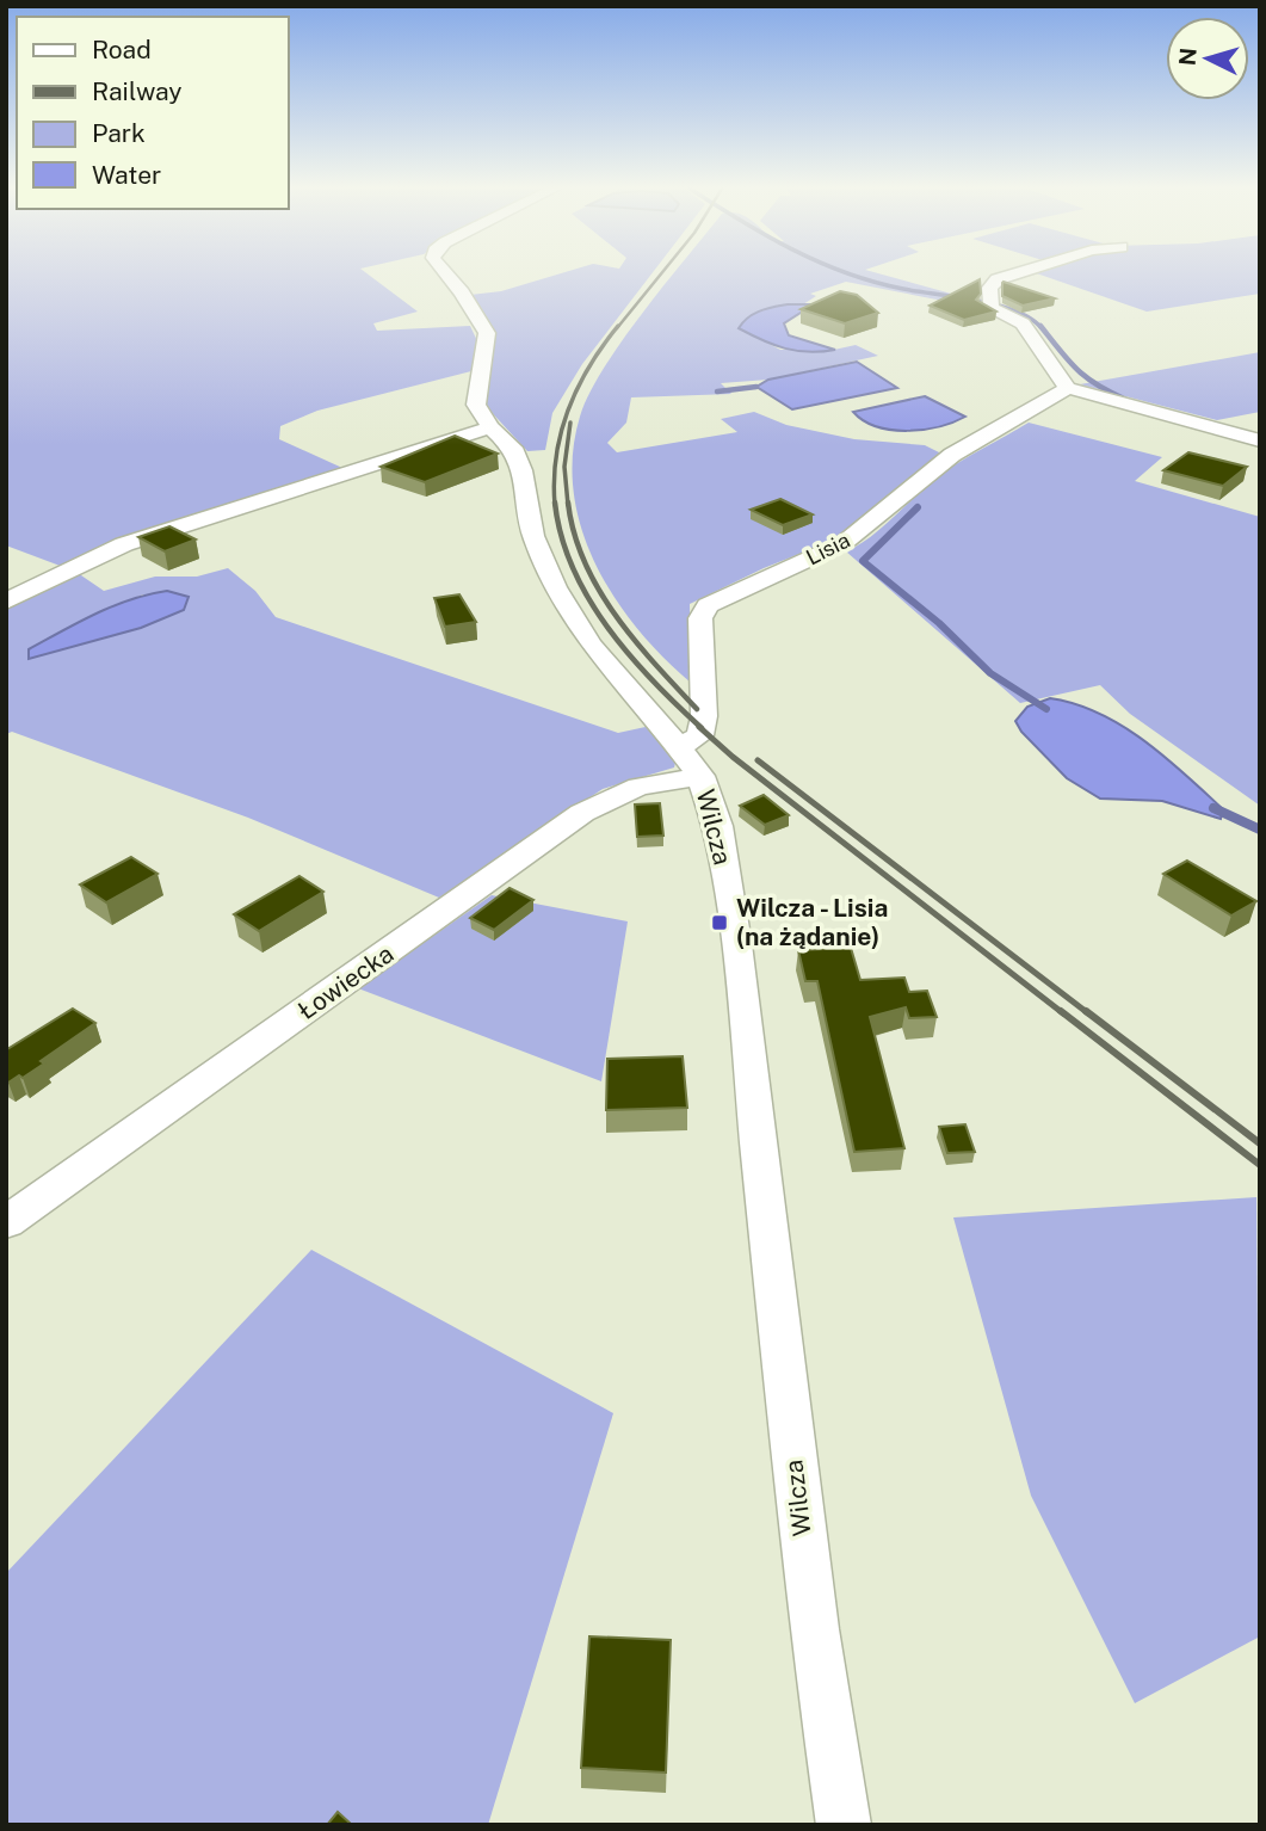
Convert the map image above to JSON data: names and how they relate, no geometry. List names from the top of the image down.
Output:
{
  "streets": {
    "street": ["Lisia", "Wilcza", "Łowiecka"]
  },
  "crossings": [
    ["Lisia", "Wilcza"],
    ["Lisia", "Łowiecka"],
    ["Wilcza", "Łowiecka"]
  ],
  "places": {
    "transit": ["Wilcza - Lisia (na żądanie)"]
  },
  "legend": [
    "Road",
    "Railway",
    "Park",
    "Water"
  ],
  "north": "left"
}
